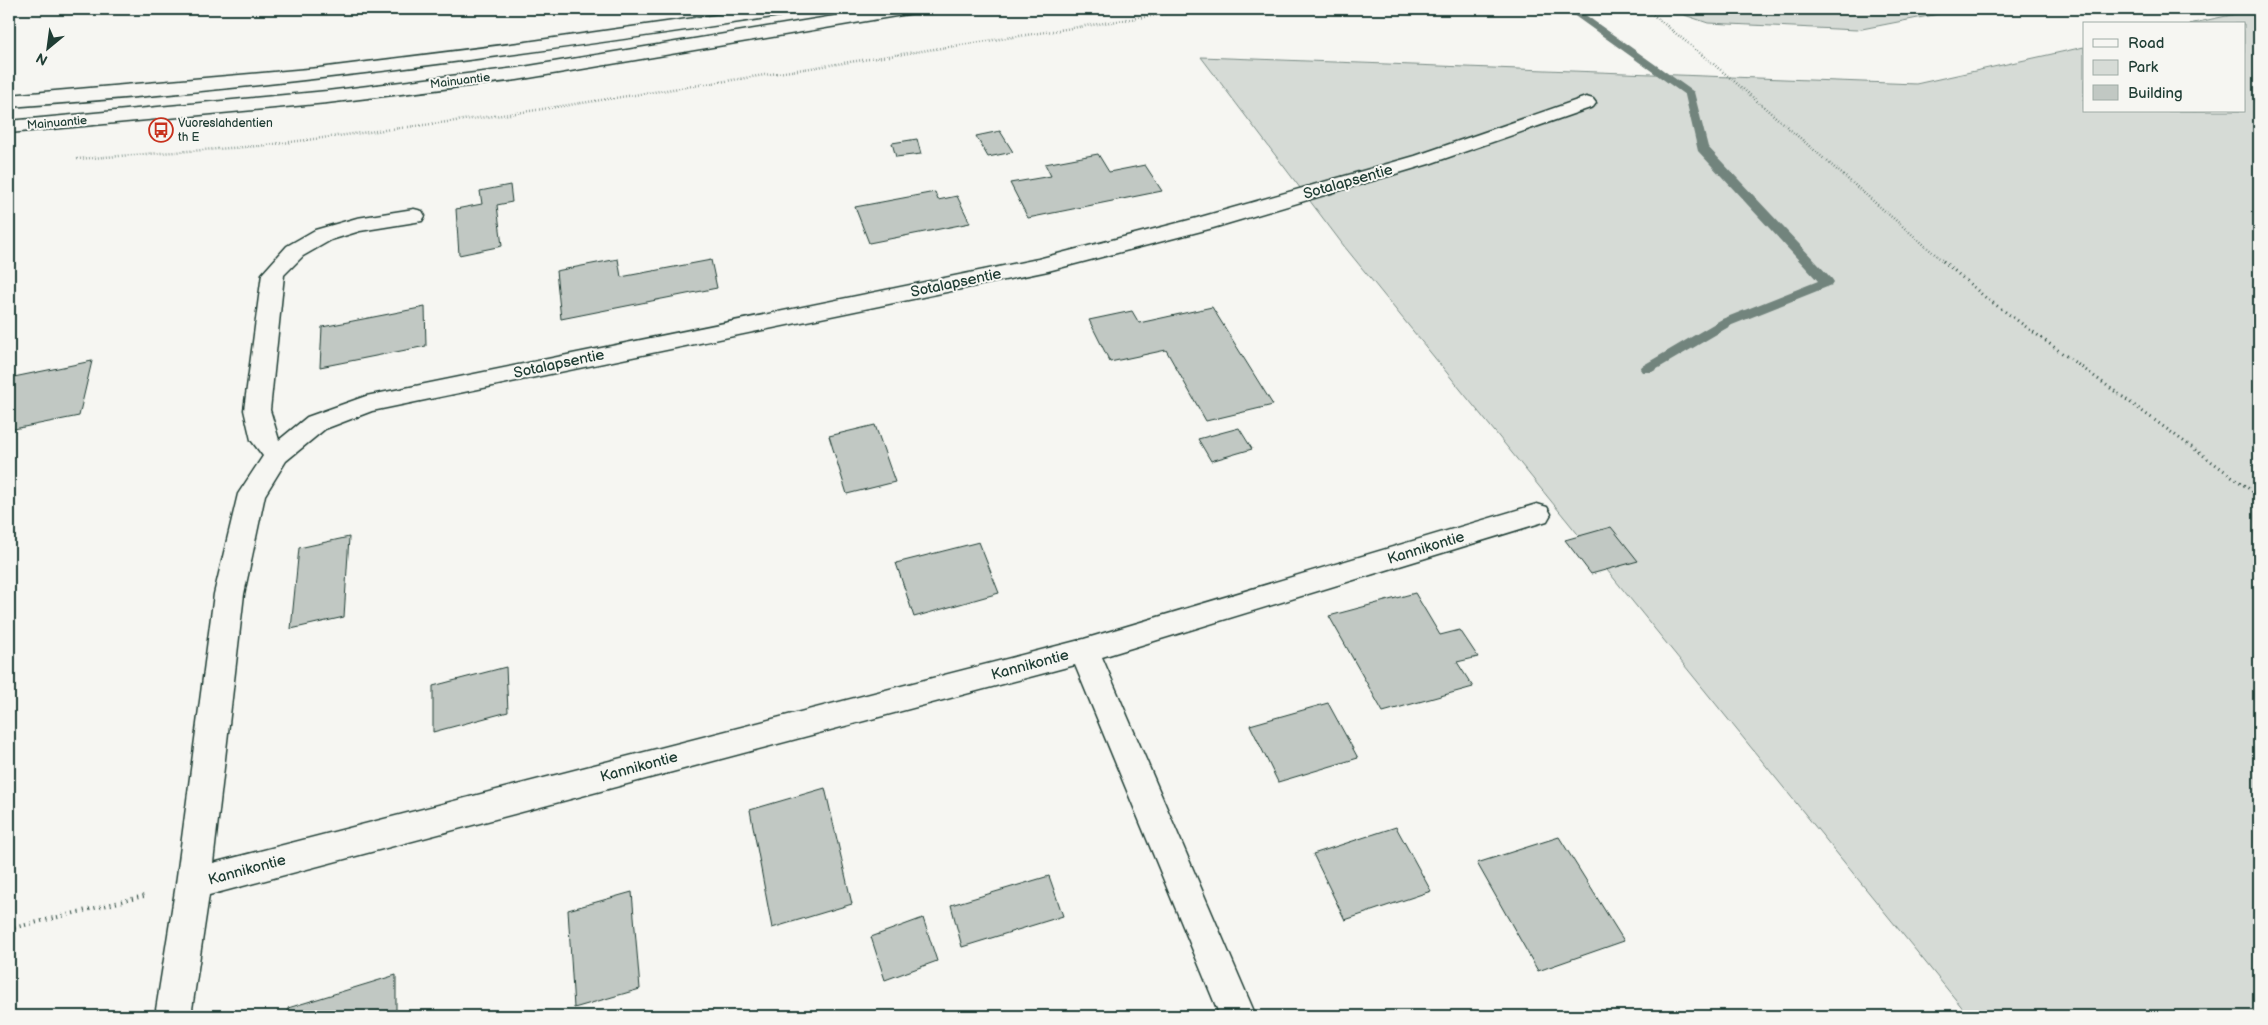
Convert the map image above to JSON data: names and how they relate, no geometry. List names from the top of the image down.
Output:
{
  "streets": {
    "main road": ["Mainuantie", "Sotalapsentie", "Kannikontie"]
  },
  "crossings": [
    ["Sotalapsentie", "Kannikontie"]
  ],
  "places": {
    "bus stop": ["Vuoreslahdentien th E"]
  },
  "legend": ["Road", "Park", "Building"],
  "north": "bottom left"
}
